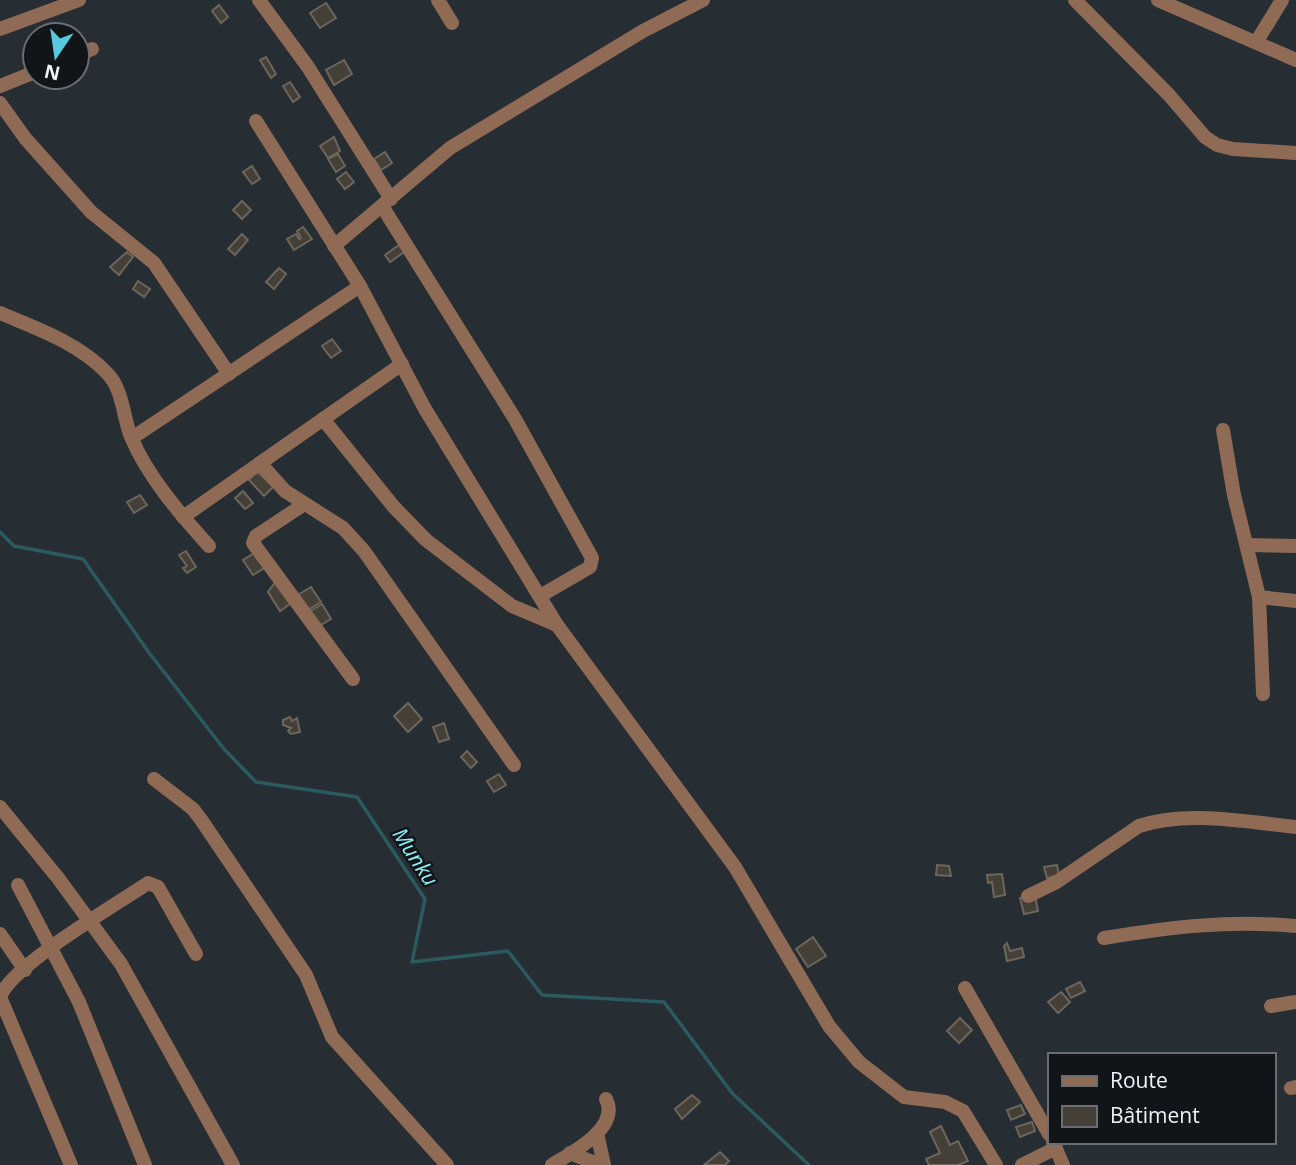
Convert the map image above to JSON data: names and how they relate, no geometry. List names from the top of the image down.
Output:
{
  "water": ["Munku"],
  "legend": ["Route", "Bâtiment"],
  "north": "bottom"
}
